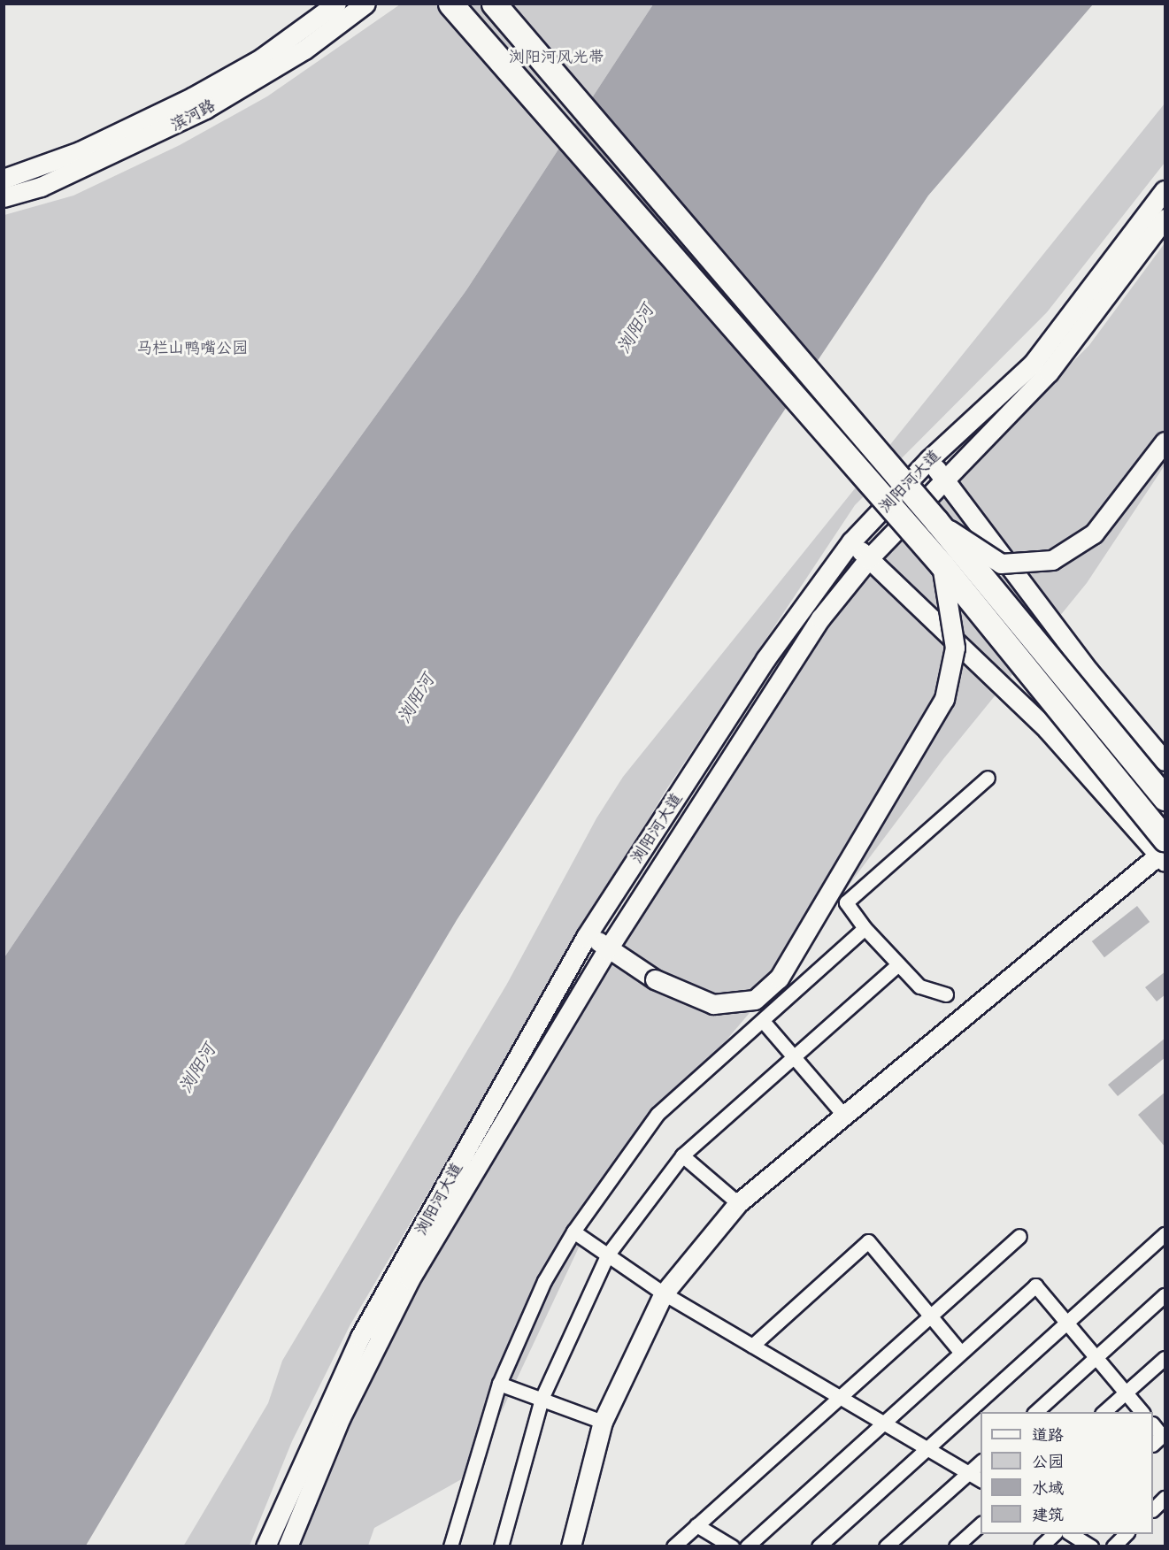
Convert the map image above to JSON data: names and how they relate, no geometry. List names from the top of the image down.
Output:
{
  "streets": {
    "main road": ["滨河路", "浏阳河大道"]
  },
  "water": ["浏阳河"],
  "parks": ["浏阳河风光带", "马栏山鸭嘴公园"],
  "legend": [
    "道路",
    "公园",
    "水域",
    "建筑"
  ]
}
